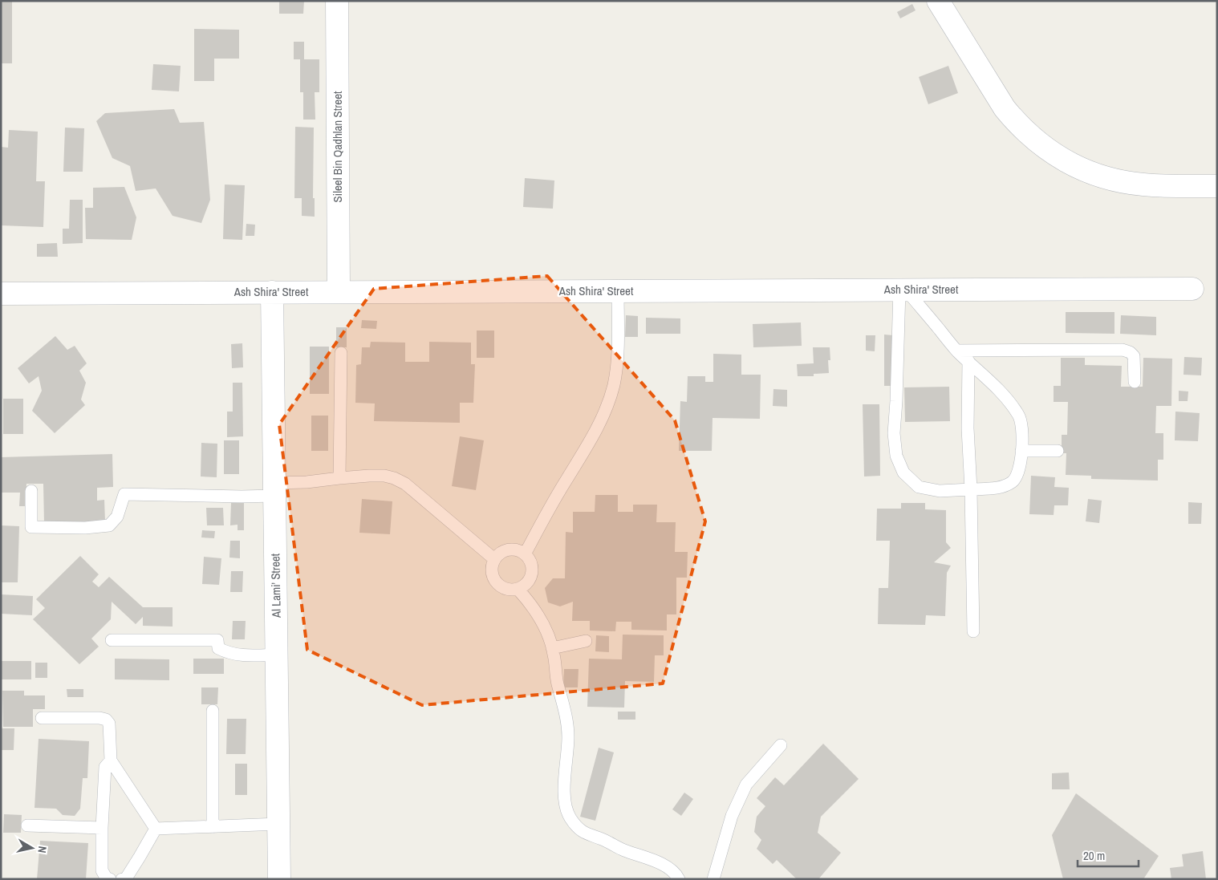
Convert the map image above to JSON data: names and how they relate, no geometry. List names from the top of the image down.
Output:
{
  "streets": {
    "street": ["Sileel Bin Qadhlan Street", "Ash Shira' Street", "Al Lami' Street"]
  },
  "crossings": [
    ["Sileel Bin Qadhlan Street", "Ash Shira' Street"],
    ["Ash Shira' Street", "Al Lami' Street"]
  ],
  "scale_bar": "20 m",
  "north": "right"
}
